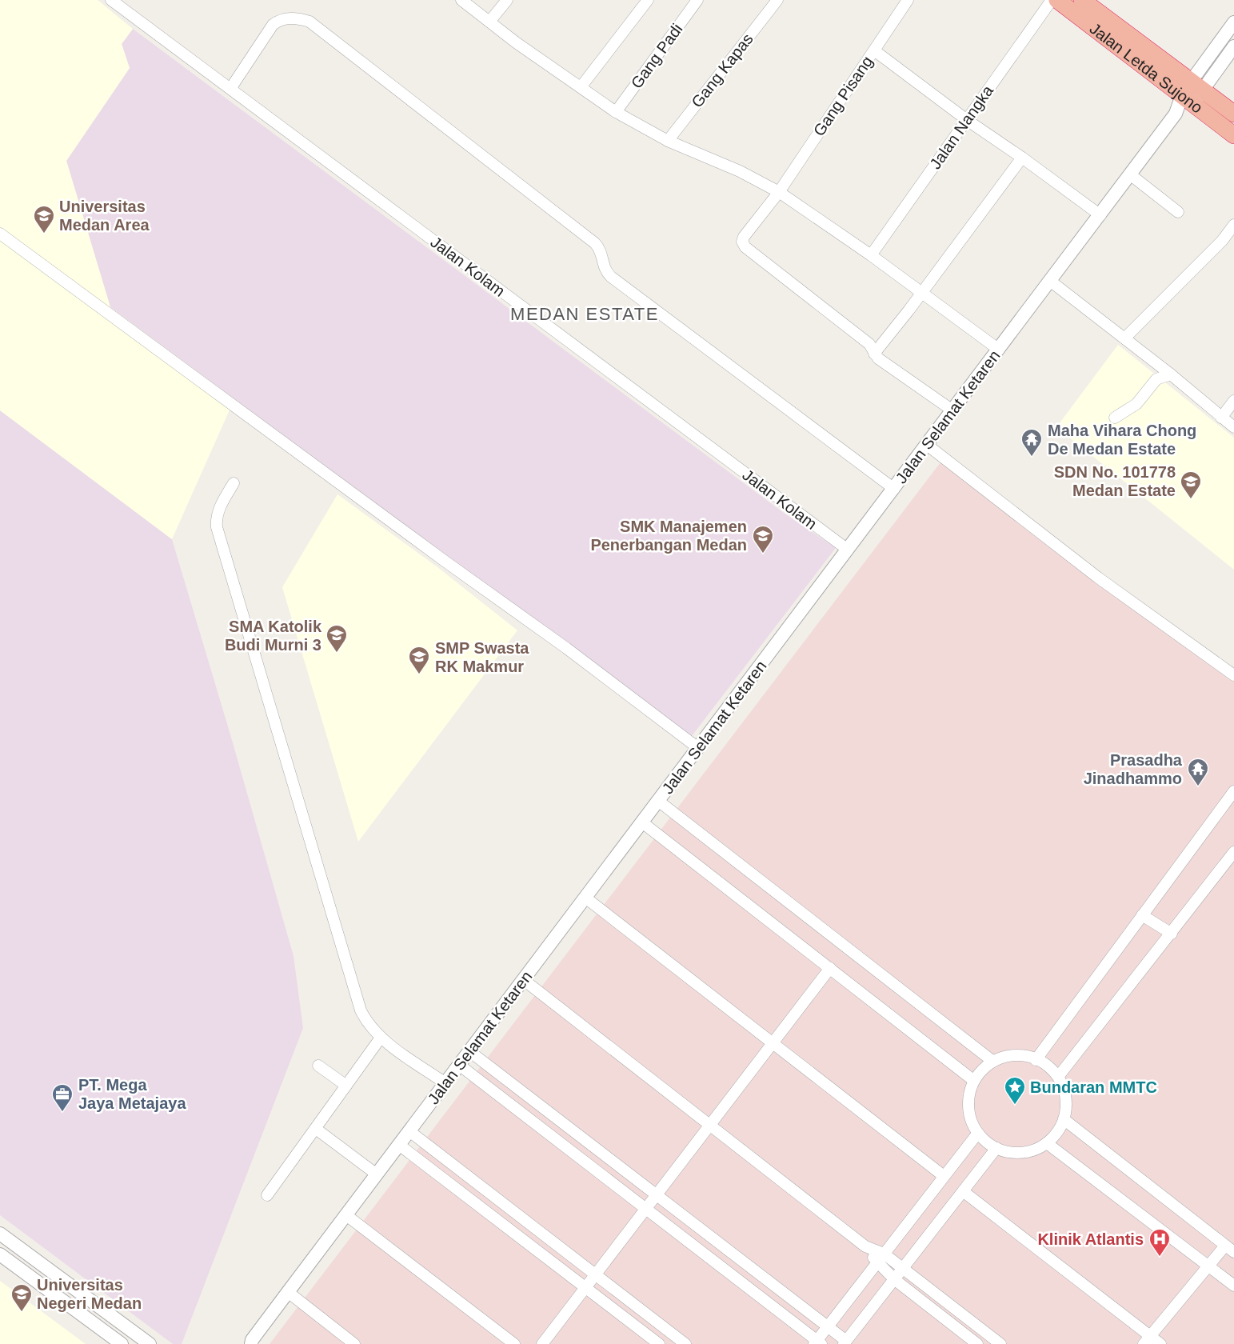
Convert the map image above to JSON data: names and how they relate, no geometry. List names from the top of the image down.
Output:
{
  "streets": {
    "highway": ["Jalan Letda Sujono"],
    "street": [
      "Gang Padi",
      "Gang Kapas",
      "Gang Pisang",
      "Jalan Nangka",
      "Jalan Kolam",
      "Jalan Selamat Ketaren"
    ]
  },
  "crossings": [
    ["Jalan Letda Sujono", "Jalan Selamat Ketaren"],
    ["Jalan Kolam", "Jalan Selamat Ketaren"]
  ],
  "districts": ["MEDAN ESTATE"],
  "places": {
    "school or university": [
      "Universitas Medan Area",
      "SDN No. 101778 Medan Estate",
      "SMK Manajemen Penerbangan Medan",
      "SMA Katolik Budi Murni 3",
      "SMP Swasta RK Makmur",
      "Universitas Negeri Medan"
    ],
    "temple": ["Maha Vihara Chong De Medan Estate", "Prasadha Jinadhammo"],
    "place": ["Bundaran MMTC"],
    "office": ["PT. Mega Jaya Metajaya"],
    "hospital": ["Klinik Atlantis"]
  }
}
